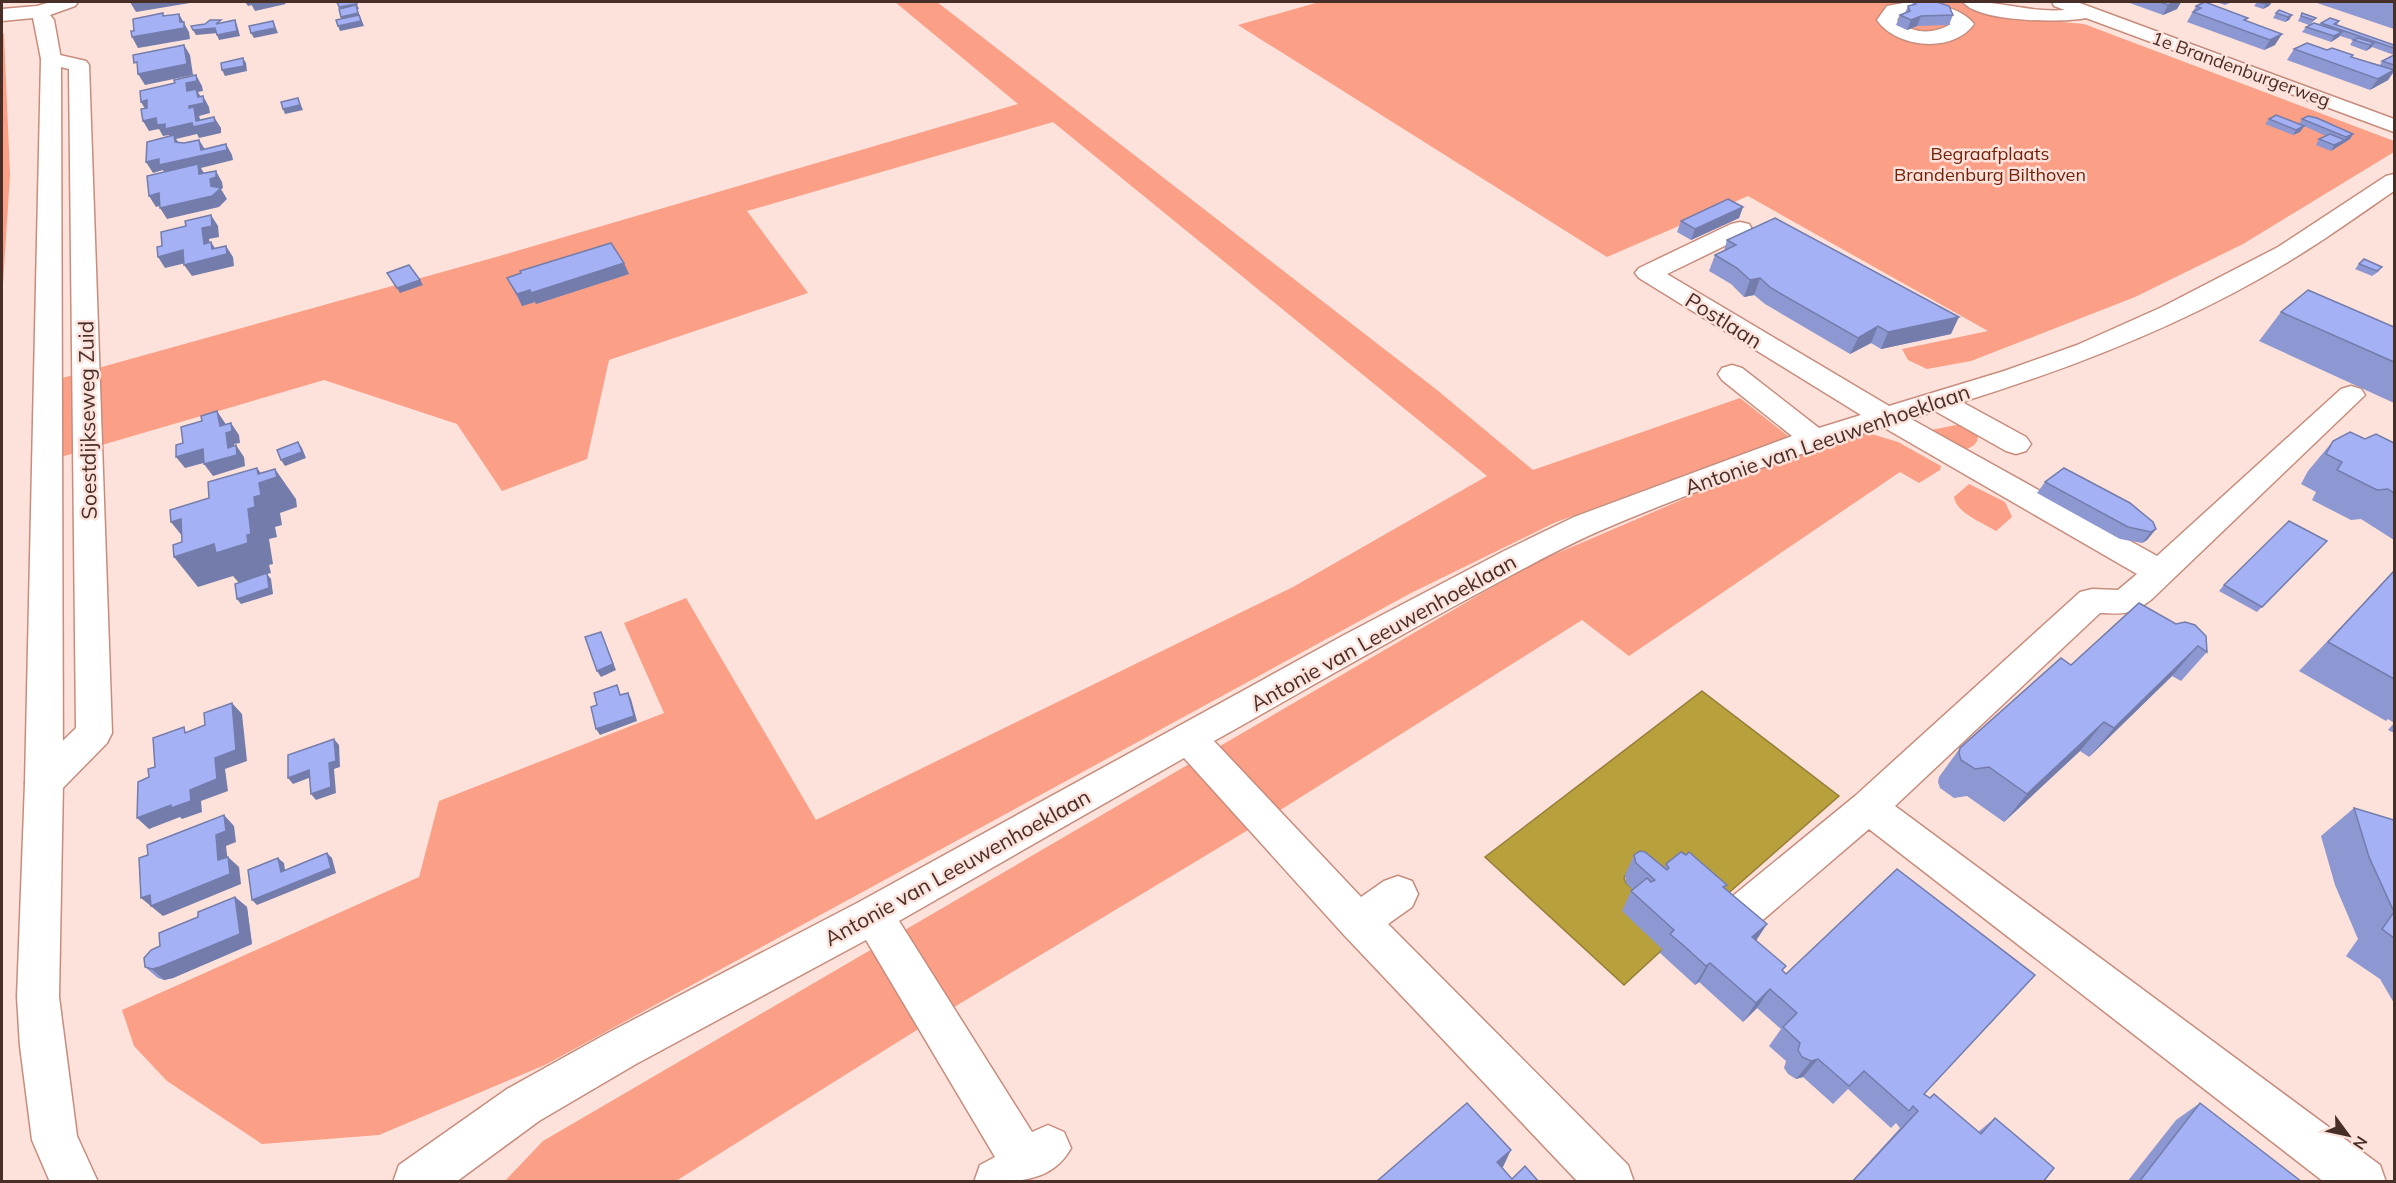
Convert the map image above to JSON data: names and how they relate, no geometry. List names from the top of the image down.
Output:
{
  "streets": {
    "street": [
      "1e Brandenburgerweg",
      "Postlaan",
      "Soestdijkseweg Zuid",
      "Antonie van Leeuwenhoeklaan"
    ]
  },
  "crossings": [
    ["Postlaan", "Antonie van Leeuwenhoeklaan"]
  ],
  "parks": ["Begraafplaats Brandenburg Bilthoven"],
  "north": "bottom right"
}
